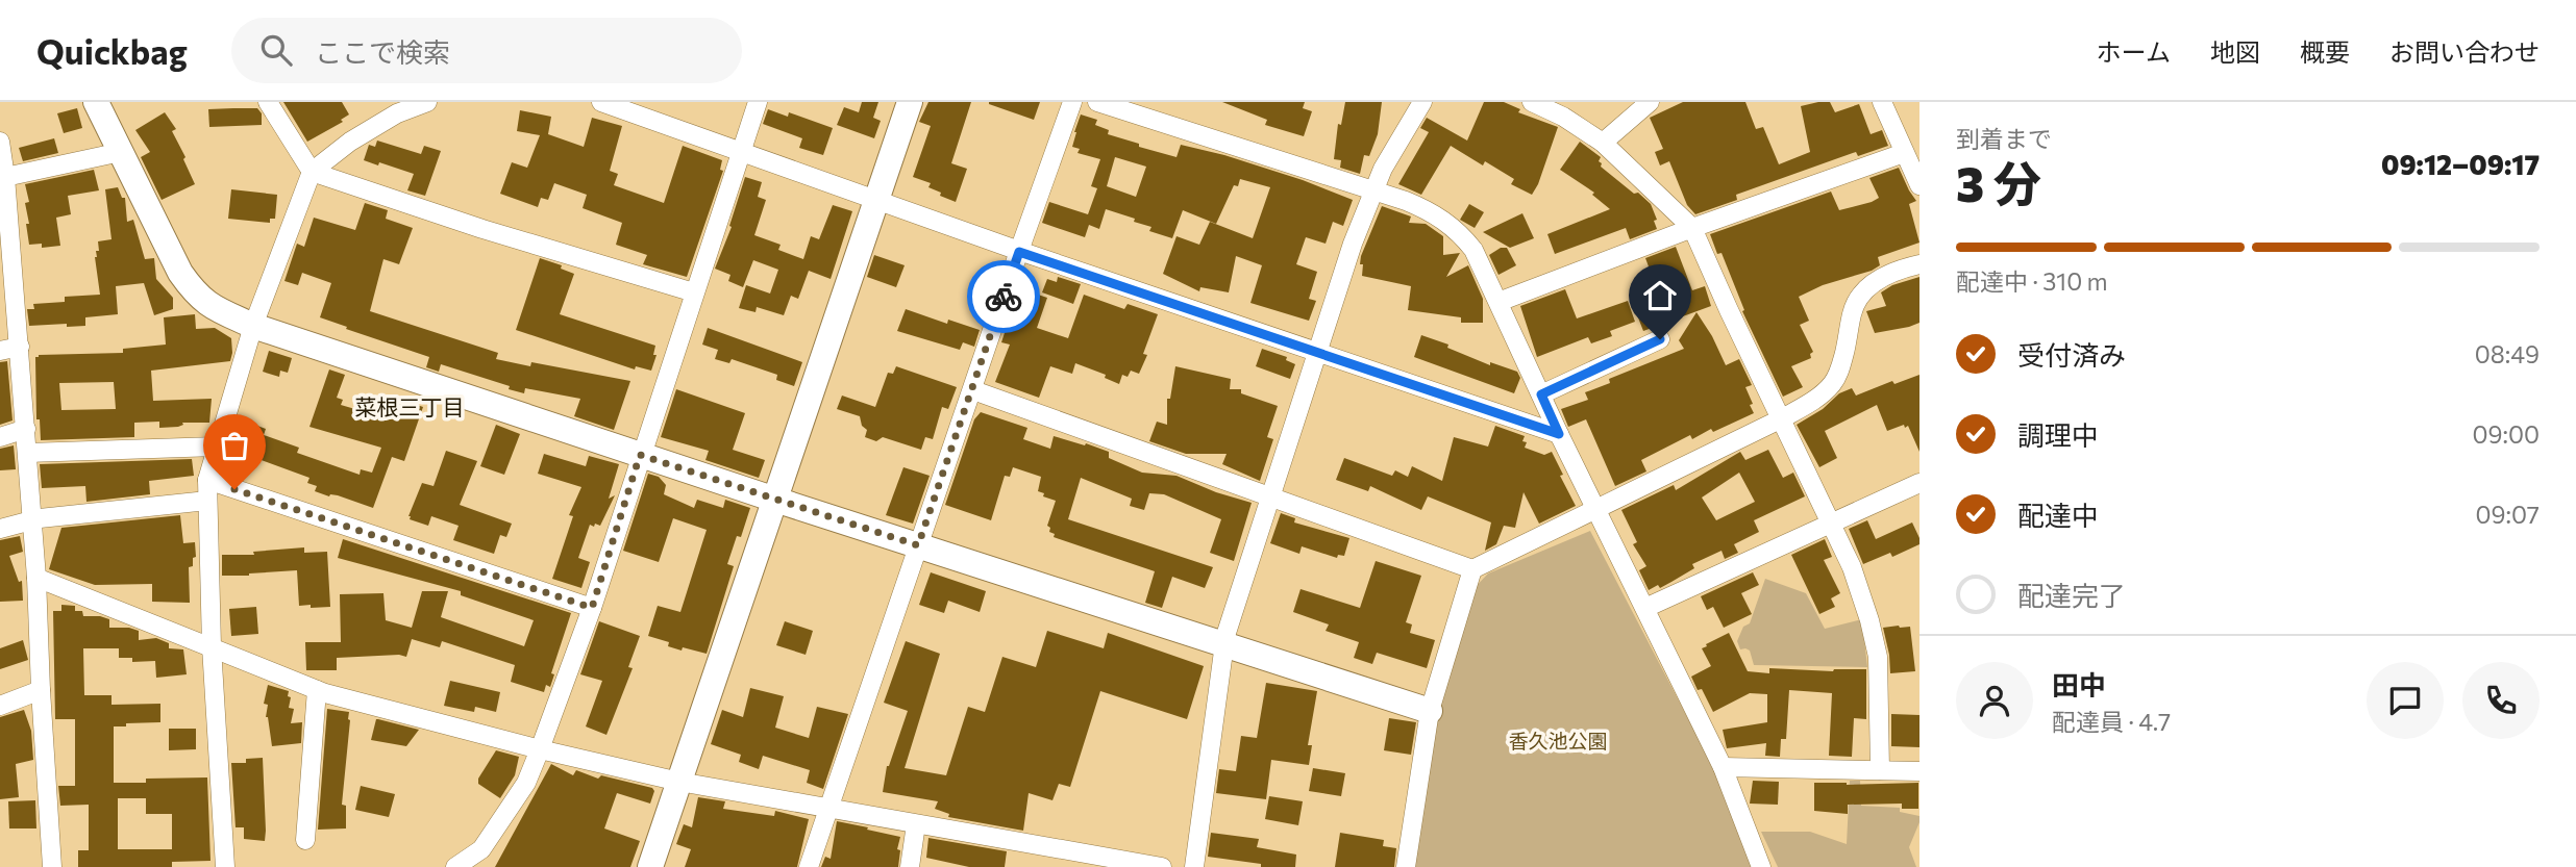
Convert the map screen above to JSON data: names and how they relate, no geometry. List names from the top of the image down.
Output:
{
  "districts": ["菜根三丁目"],
  "parks": ["香久池公園"],
  "page": {
    "header": "Quickbag",
    "search": "ここで検索",
    "nav": [
      "ホーム",
      "地図",
      "概要",
      "お問い合わせ"
    ],
    "heading": ["3 分", "到着まで", "09:12–09:17"],
    "panel": ["田中", "配達員 · 4.7"],
    "bar": "配達中 · 310 m",
    "list": [
      ["受付済み", "08:49"],
      ["調理中", "09:00"],
      ["配達中", "09:07"],
      "配達完了"
    ]
  }
}
